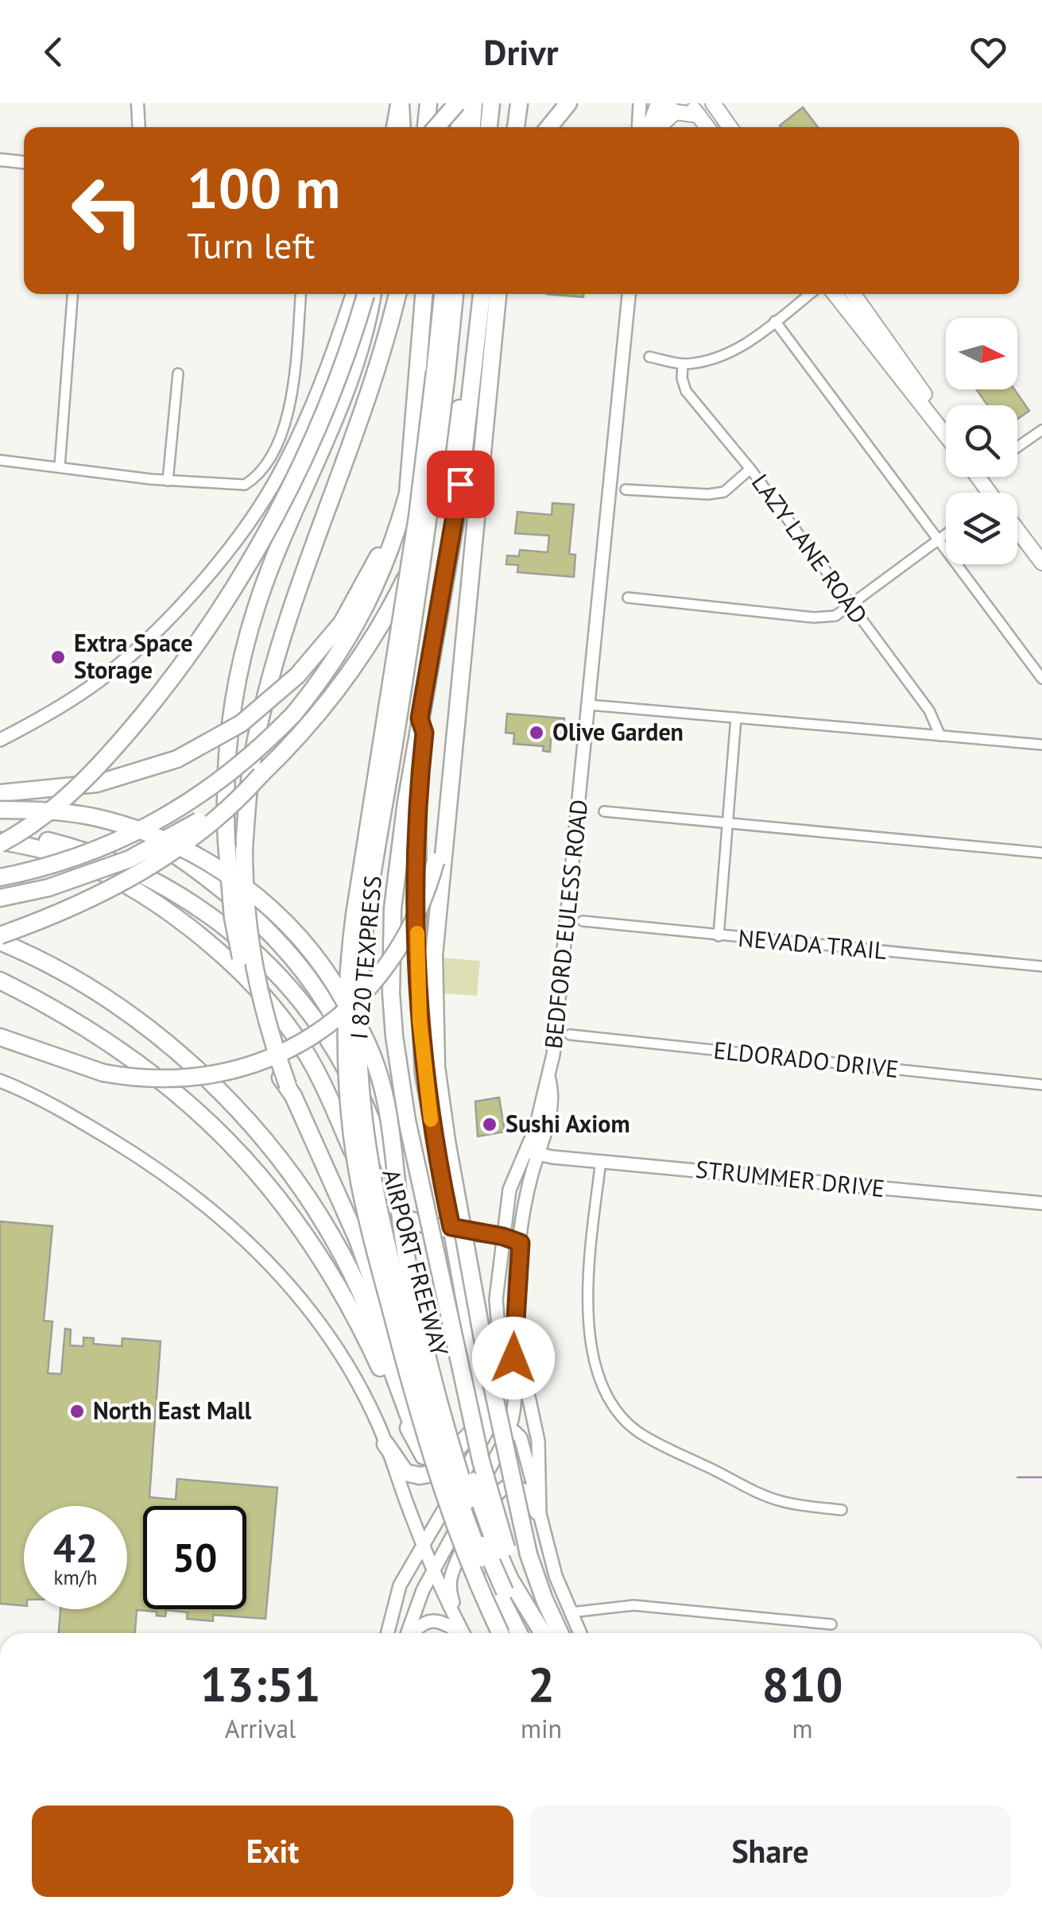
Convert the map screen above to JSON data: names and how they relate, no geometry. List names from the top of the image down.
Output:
{
  "streets": {
    "highway": ["I 820 TEXPRESS", "AIRPORT FREEWAY"],
    "main road": ["BEDFORD EULESS ROAD", "STRUMMER DRIVE"],
    "street": ["LAZY LANE ROAD", "NEVADA TRAIL", "ELDORADO DRIVE"]
  },
  "crossings": [
    ["BEDFORD EULESS ROAD", "STRUMMER DRIVE"]
  ],
  "places": [
    "Extra Space Storage",
    "Olive Garden",
    "Sushi Axiom",
    "North East Mall"
  ],
  "north": "right",
  "page": {
    "header": "Drivr",
    "turn": ["100 m", "Turn left"],
    "speed": "42 km/h",
    "limit": "50",
    "eta": [
      "13:51",
      "Arrival",
      "2",
      "min",
      "810",
      "m"
    ],
    "buttons": ["Exit", "Share"]
  }
}
